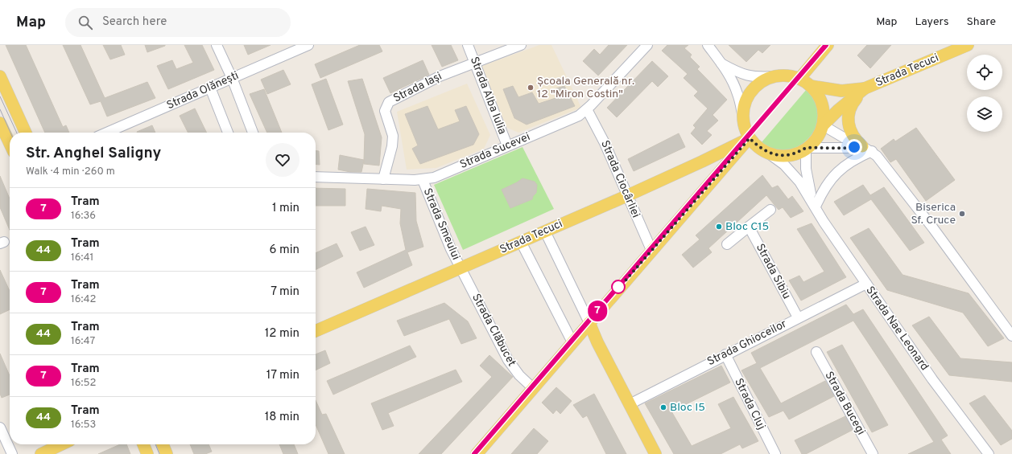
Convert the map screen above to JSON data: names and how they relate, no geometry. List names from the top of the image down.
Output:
{
  "streets": {
    "main road": ["Strada Tecuci"],
    "street": [
      "Strada Iași",
      "Strada Olănești",
      "Strada Alba Iulia",
      "Strada Sucevei",
      "Strada Ciocârliei",
      "Strada Smeului",
      "Strada Sibiu",
      "Strada Nae Leonard",
      "Strada Clăbucet",
      "Strada Ghioceilor",
      "Strada Bucegi",
      "Strada Cluj"
    ]
  },
  "crossings": [
    ["Strada Tecuci", "Strada Ciocârliei"],
    ["Strada Tecuci", "Strada Smeului"],
    ["Strada Tecuci", "Strada Nae Leonard"],
    ["Strada Tecuci", "Strada Clăbucet"],
    ["Strada Iași", "Strada Alba Iulia"],
    ["Strada Iași", "Strada Sucevei"],
    ["Strada Alba Iulia", "Strada Sucevei"],
    ["Strada Sucevei", "Strada Ciocârliei"],
    ["Strada Sucevei", "Strada Smeului"],
    ["Strada Smeului", "Strada Clăbucet"],
    ["Strada Sibiu", "Strada Ghioceilor"],
    ["Strada Nae Leonard", "Strada Ghioceilor"],
    ["Strada Ghioceilor", "Strada Cluj"]
  ],
  "places": [
    "Școala Generală nr. 12 \"Miron Costin\"",
    "Biserica Sf. Cruce",
    "Bloc C15",
    "Bloc I5"
  ],
  "lines": ["tram line 7"],
  "page": {
    "header": "Map",
    "search": "Search here",
    "nav": ["Map", "Layers", "Share"],
    "on_map": "7",
    "heading": ["Str. Anghel Saligny", "Walk · 4 min · 260 m"],
    "list": [
      {
        "mark": "7",
        "name": "Tram",
        "note": "16:36",
        "value": "1 min"
      },
      {
        "mark": "44",
        "name": "Tram",
        "note": "16:41",
        "value": "6 min"
      },
      {
        "mark": "7",
        "name": "Tram",
        "note": "16:42",
        "value": "7 min"
      },
      {
        "mark": "44",
        "name": "Tram",
        "note": "16:47",
        "value": "12 min"
      },
      {
        "mark": "7",
        "name": "Tram",
        "note": "16:52",
        "value": "17 min"
      },
      {
        "mark": "44",
        "name": "Tram",
        "note": "16:53",
        "value": "18 min"
      }
    ]
  }
}
